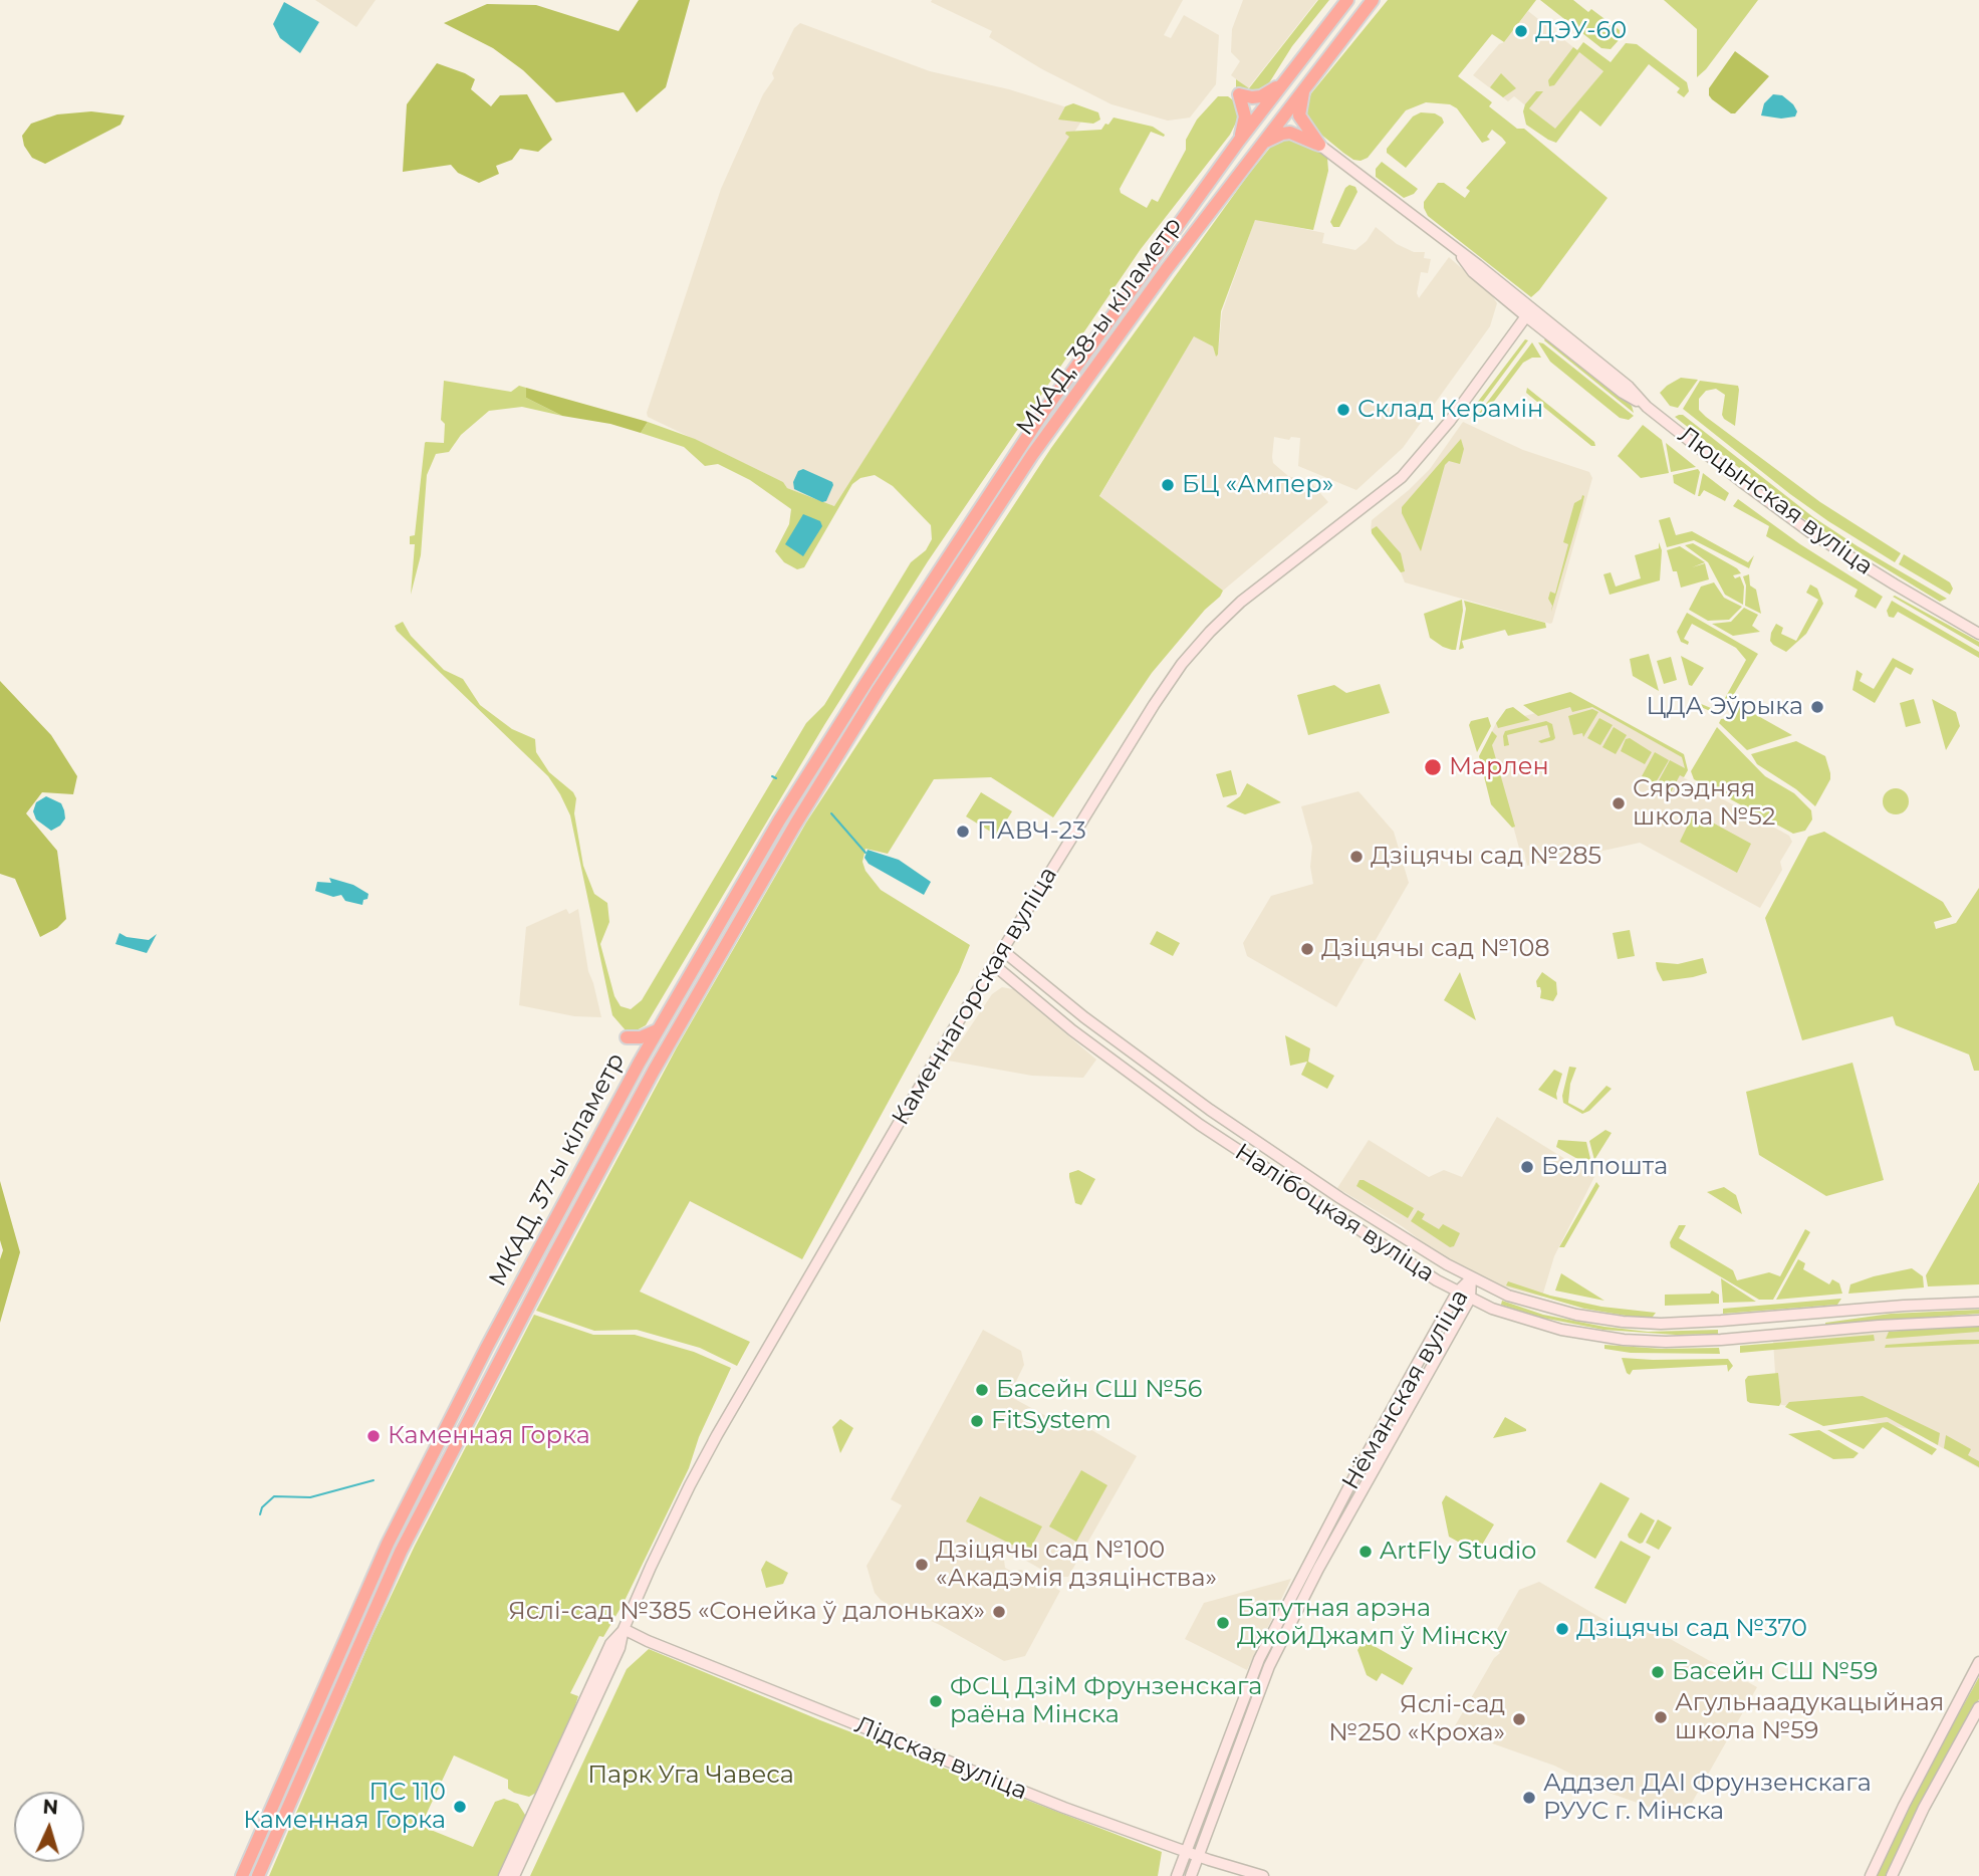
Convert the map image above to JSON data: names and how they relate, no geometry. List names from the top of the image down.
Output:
{
  "streets": {
    "highway": ["МКАД, 38-ы кіламетр", "МКАД, 37-ы кіламетр"],
    "main road": [
      "Люцынская вуліца",
      "Каменнагорская вуліца",
      "Налібоцкая вуліца",
      "Нёманская вуліца",
      "Лідская вуліца"
    ]
  },
  "crossings": [
    ["МКАД, 38-ы кіламетр", "МКАД, 37-ы кіламетр"],
    ["Люцынская вуліца", "Каменнагорская вуліца"],
    ["Каменнагорская вуліца", "Налібоцкая вуліца"],
    ["Каменнагорская вуліца", "Лідская вуліца"],
    ["Налібоцкая вуліца", "Нёманская вуліца"],
    ["Нёманская вуліца", "Лідская вуліца"]
  ],
  "parks": ["Парк Уга Чавеса"],
  "places": [
    "ДЭУ-60",
    "Склад Керамін",
    "БЦ «Ампер»",
    "ЦДА Эўрыка",
    "Марлен",
    "Сярэдняя школа №52",
    "ПАВЧ-23",
    "Дзіцячы сад №285",
    "Дзіцячы сад №108",
    "Белпошта",
    "Басейн СШ №56",
    "FitSystem",
    "Каменная Горка",
    "ArtFly Studio",
    "Дзіцячы сад №100 «Акадэмія дзяцінства»",
    "Яслі-сад №385 «Сонейка ў далоньках»",
    "Батутная арэна ДжойДжамп ў Мінску",
    "Дзіцячы сад №370",
    "Басейн СШ №59",
    "ФСЦ ДзіМ Фрунзенскага раёна Мінска",
    "Агульнаадукацыйная школа №59",
    "Яслі-сад №250 «Кроха»",
    "Аддзел ДАІ Фрунзенскага РУУС г. Мінска",
    "ПС 110 Каменная Горка"
  ],
  "north": "top"
}
